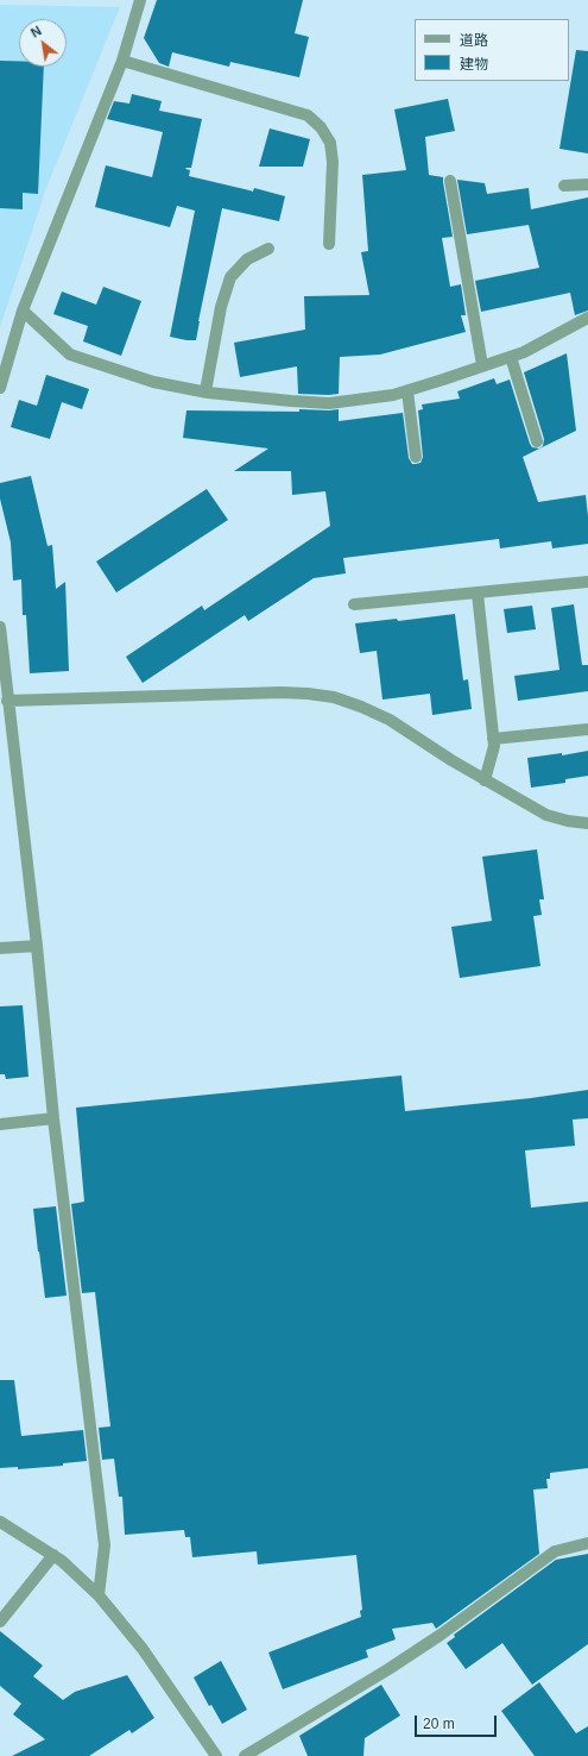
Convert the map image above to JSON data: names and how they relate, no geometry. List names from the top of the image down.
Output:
{
  "legend": ["道路", "建物"],
  "scale_bar": "20 m",
  "north": "top left"
}
